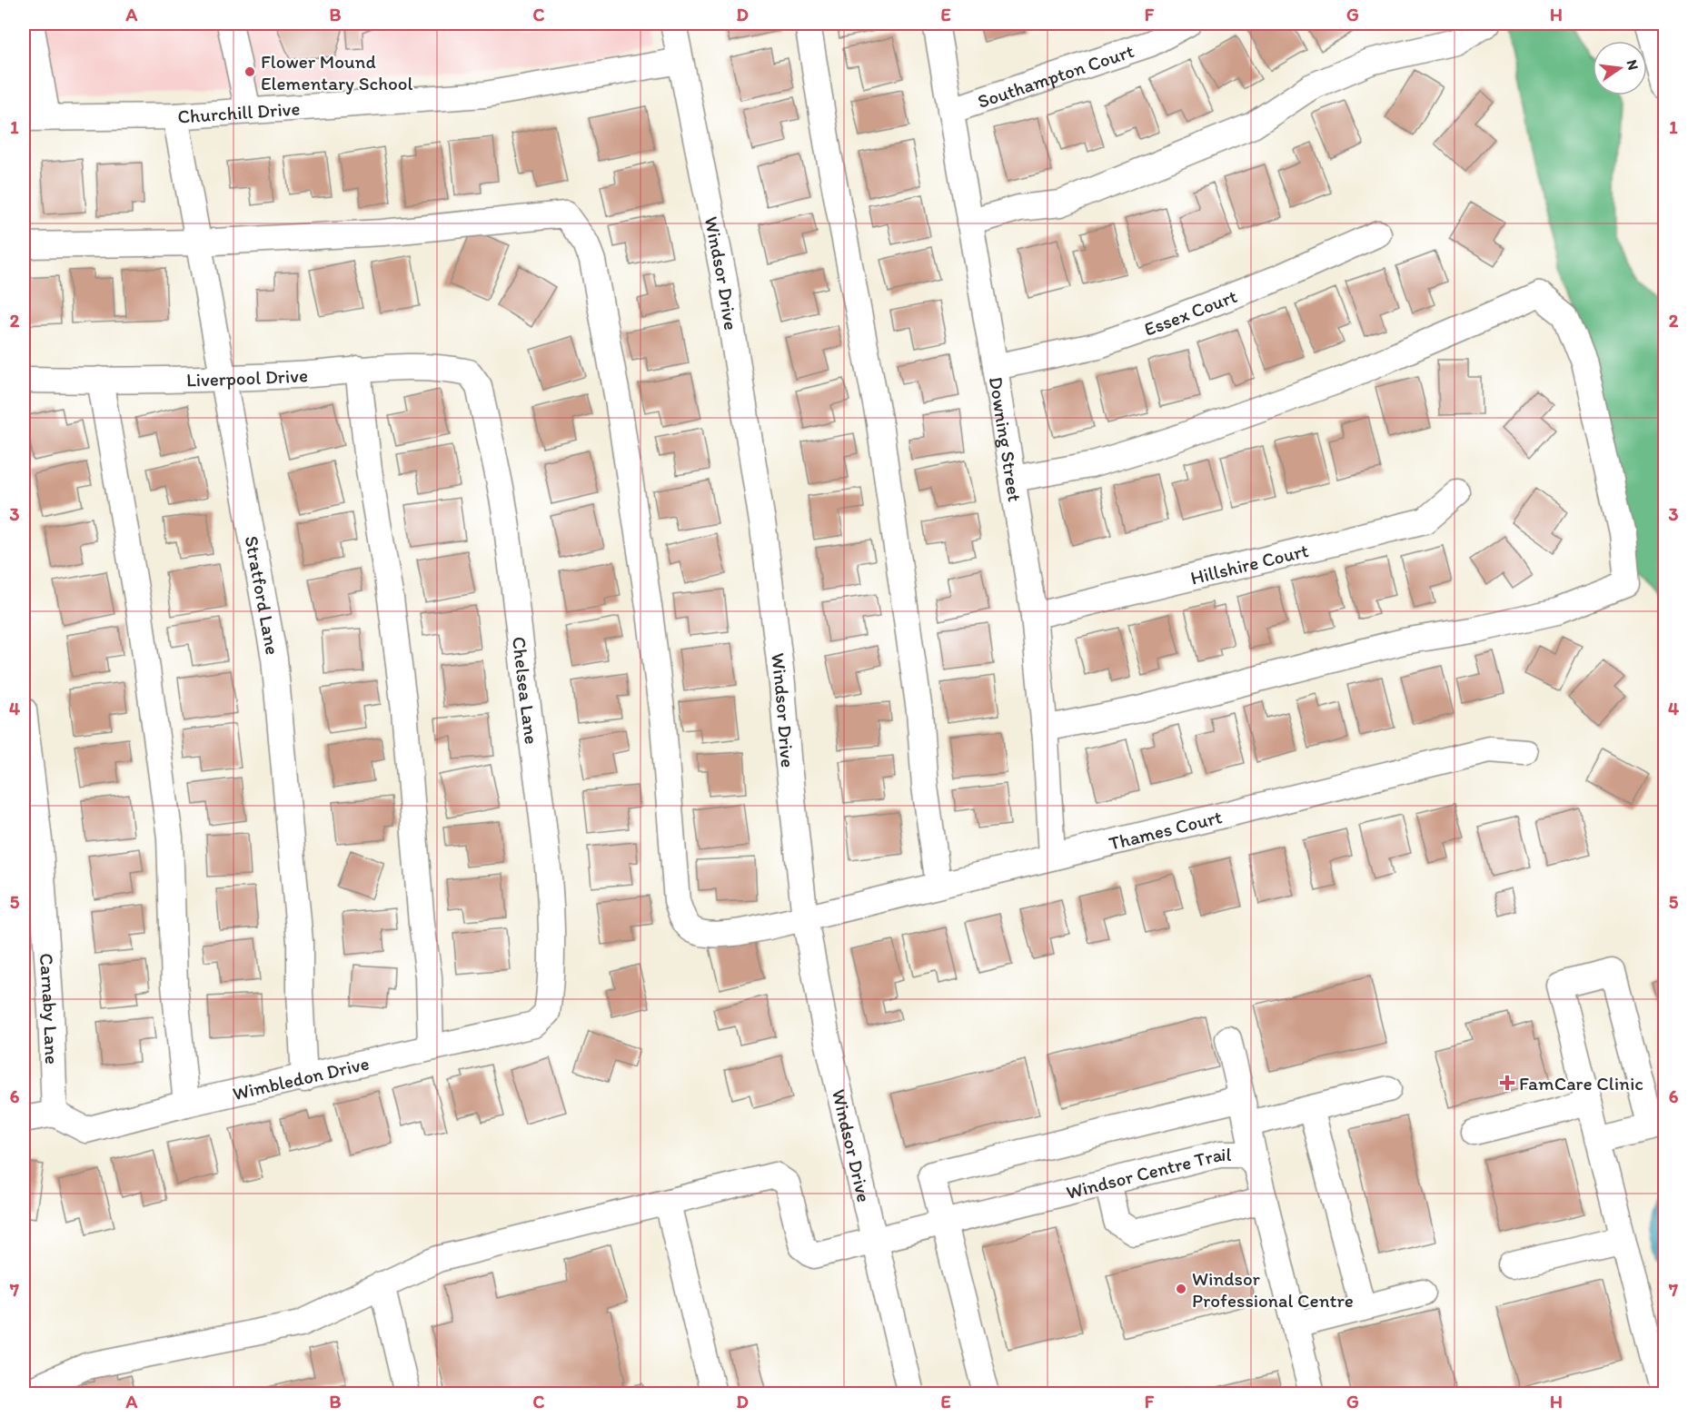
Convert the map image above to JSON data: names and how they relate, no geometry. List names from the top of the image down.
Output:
{
  "streets": {
    "street": [
      "Southampton Court",
      "Churchill Drive",
      "Windsor Drive",
      "Essex Court",
      "Liverpool Drive",
      "Downing Street",
      "Hillshire Court",
      "Stratford Lane",
      "Chelsea Lane",
      "Thames Court",
      "Carnaby Lane",
      "Wimbledon Drive",
      "Windsor Centre Trail"
    ]
  },
  "crossings": [
    ["Southampton Court", "Downing Street"],
    ["Churchill Drive", "Windsor Drive"],
    ["Churchill Drive", "Stratford Lane"],
    ["Windsor Drive", "Thames Court"],
    ["Windsor Drive", "Windsor Centre Trail"],
    ["Essex Court", "Downing Street"],
    ["Liverpool Drive", "Stratford Lane"],
    ["Liverpool Drive", "Chelsea Lane"],
    ["Downing Street", "Hillshire Court"],
    ["Downing Street", "Thames Court"],
    ["Stratford Lane", "Thames Court"],
    ["Stratford Lane", "Wimbledon Drive"],
    ["Chelsea Lane", "Wimbledon Drive"],
    ["Carnaby Lane", "Wimbledon Drive"]
  ],
  "places": {
    "other": ["Flower Mound Elementary School", "Windsor Professional Centre"],
    "health": ["FamCare Clinic"]
  },
  "north": "right",
  "grid": {
    "columns": [
      "A",
      "B",
      "C",
      "D",
      "E",
      "F",
      "G",
      "H"
    ],
    "rows": [
      "1",
      "2",
      "3",
      "4",
      "5",
      "6",
      "7"
    ]
  }
}
